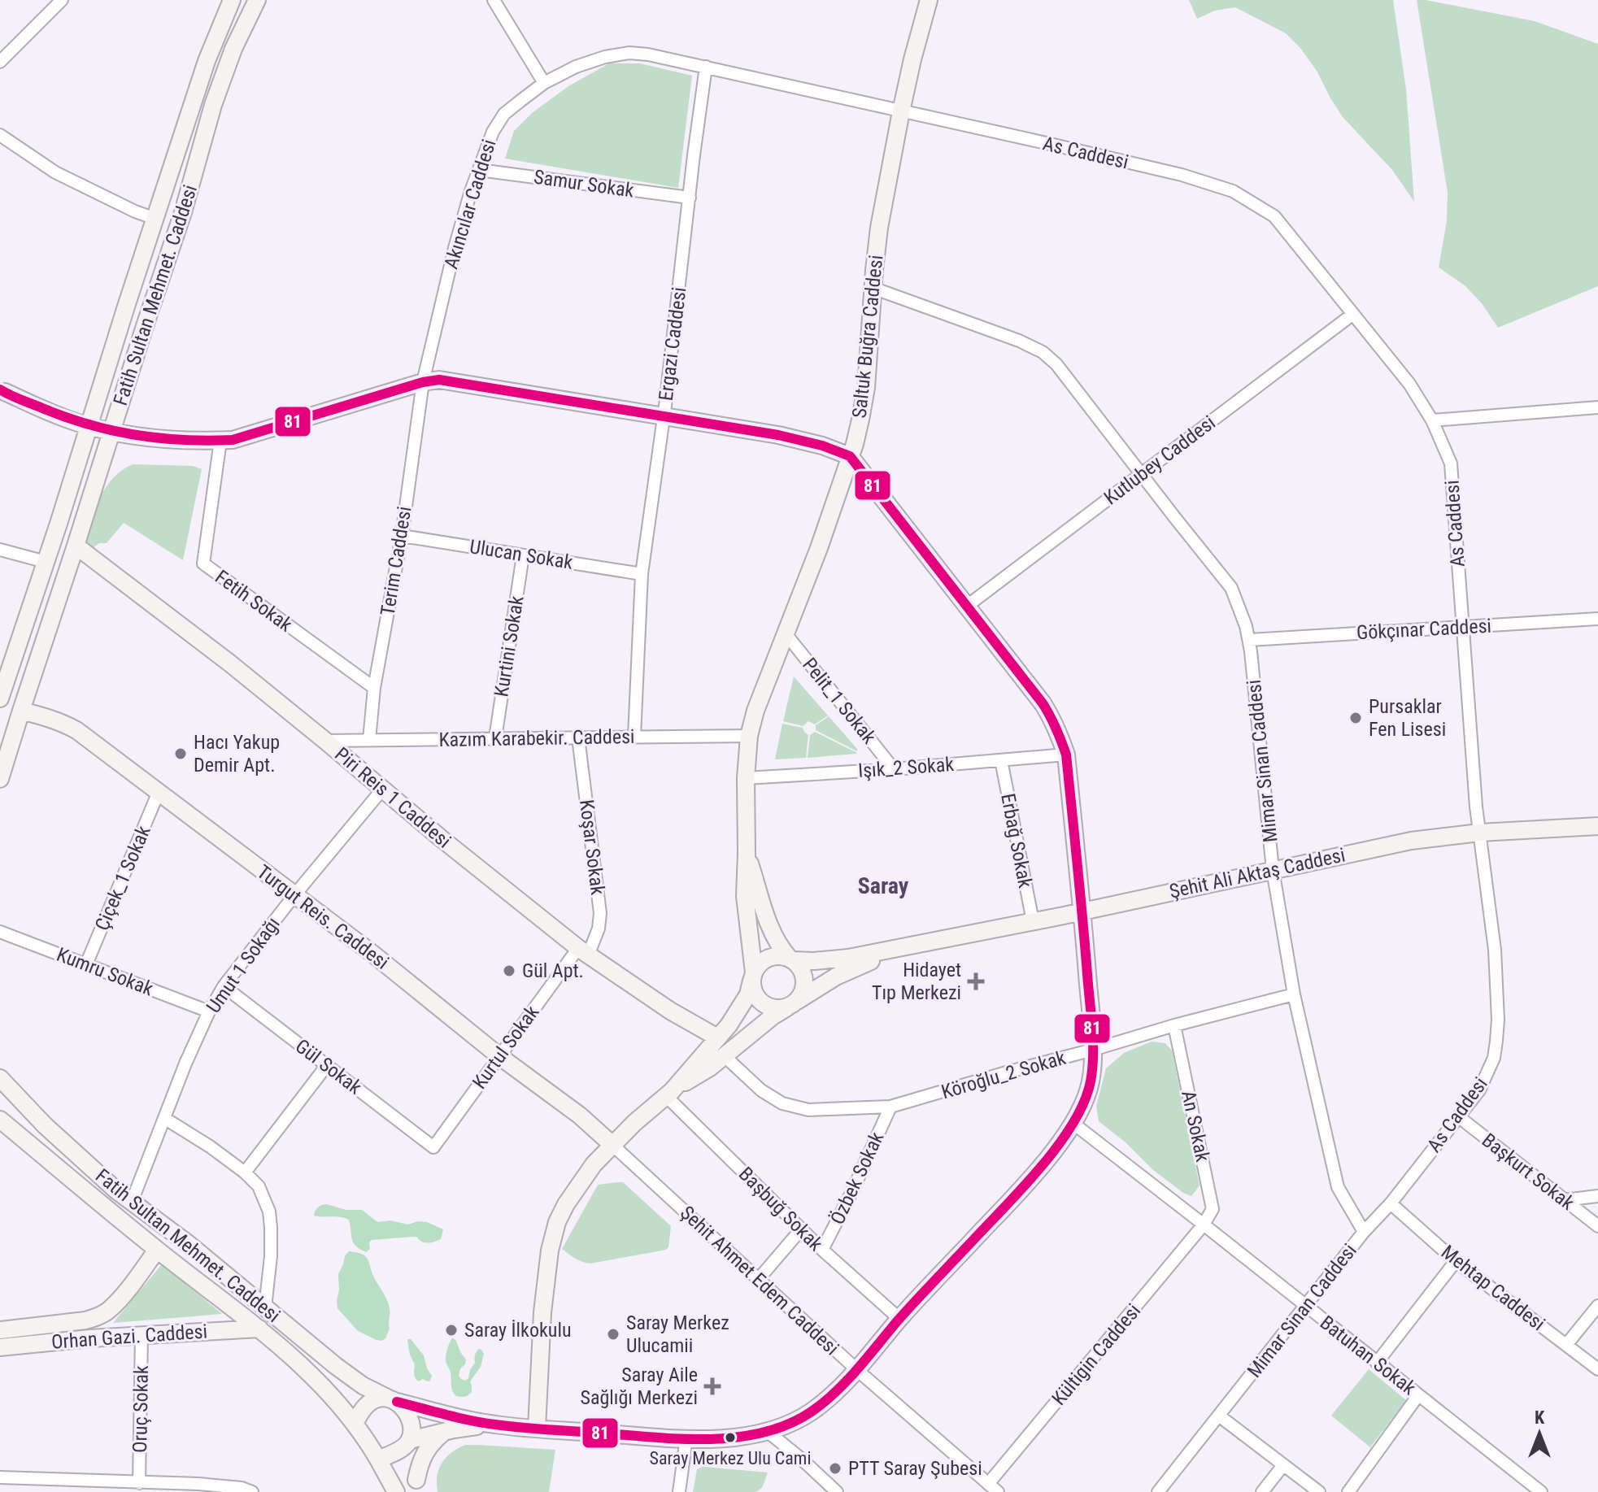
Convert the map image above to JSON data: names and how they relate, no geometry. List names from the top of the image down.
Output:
{
  "streets": {
    "street": [
      "As Caddesi",
      "Samur Sokak",
      "Akıncılar Caddesi",
      "Fatih Sultan Mehmet. Caddesi",
      "Saltuk Buğra Caddesi",
      "Ergazi Caddesi",
      "Kutlubey Caddesi",
      "Ulucan Sokak",
      "Terim Caddesi",
      "Fetih Sokak",
      "Gökçınar Caddesi",
      "Kurtini Sokak",
      "Pelit_1 Sokak",
      "Kazım Karabekir. Caddesi",
      "Mimar Sinan Caddesi",
      "Işık_2 Sokak",
      "Piri Reis 1 Caddesi",
      "Erbağ Sokak",
      "Koşar Sokak",
      "Şehit Ali Aktaş Caddesi",
      "Çiçek_1 Sokak",
      "Turgut Reis. Caddesi",
      "Umut 1 Sokağı",
      "Kumru Sokak",
      "Kurtul Sokak",
      "Gül Sokak",
      "Köroğlu_2 Sokak",
      "An Sokak",
      "Başkurt Sokak",
      "Özbek Sokak",
      "Başbuğ Sokak",
      "Şehit Ahmet Edem Caddesi",
      "Mehtap Caddesi",
      "Orhan Gazi. Caddesi",
      "Kültigin Caddesi",
      "Batuhan Sokak",
      "Oruç Sokak"
    ]
  },
  "crossings": [
    ["As Caddesi", "Akıncılar Caddesi"],
    ["As Caddesi", "Saltuk Buğra Caddesi"],
    ["As Caddesi", "Kutlubey Caddesi"],
    ["As Caddesi", "Gökçınar Caddesi"],
    ["As Caddesi", "Mimar Sinan Caddesi"],
    ["As Caddesi", "Şehit Ali Aktaş Caddesi"],
    ["As Caddesi", "Başkurt Sokak"],
    ["As Caddesi", "Mehtap Caddesi"],
    ["Samur Sokak", "Akıncılar Caddesi"],
    ["Samur Sokak", "Ergazi Caddesi"],
    ["Akıncılar Caddesi", "Saltuk Buğra Caddesi"],
    ["Akıncılar Caddesi", "Ergazi Caddesi"],
    ["Akıncılar Caddesi", "Terim Caddesi"],
    ["Fatih Sultan Mehmet. Caddesi", "Piri Reis 1 Caddesi"],
    ["Fatih Sultan Mehmet. Caddesi", "Turgut Reis. Caddesi"],
    ["Fatih Sultan Mehmet. Caddesi", "Umut 1 Sokağı"],
    ["Fatih Sultan Mehmet. Caddesi", "Orhan Gazi. Caddesi"],
    ["Saltuk Buğra Caddesi", "Pelit_1 Sokak"],
    ["Saltuk Buğra Caddesi", "Kazım Karabekir. Caddesi"],
    ["Saltuk Buğra Caddesi", "Mimar Sinan Caddesi"],
    ["Saltuk Buğra Caddesi", "Işık_2 Sokak"],
    ["Saltuk Buğra Caddesi", "Şehit Ali Aktaş Caddesi"],
    ["Ergazi Caddesi", "Ulucan Sokak"],
    ["Ergazi Caddesi", "Kazım Karabekir. Caddesi"],
    ["Kutlubey Caddesi", "Mimar Sinan Caddesi"],
    ["Ulucan Sokak", "Terim Caddesi"],
    ["Ulucan Sokak", "Kurtini Sokak"],
    ["Terim Caddesi", "Fetih Sokak"],
    ["Terim Caddesi", "Kazım Karabekir. Caddesi"],
    ["Gökçınar Caddesi", "Mimar Sinan Caddesi"],
    ["Kurtini Sokak", "Kazım Karabekir. Caddesi"],
    ["Pelit_1 Sokak", "Işık_2 Sokak"],
    ["Kazım Karabekir. Caddesi", "Piri Reis 1 Caddesi"],
    ["Kazım Karabekir. Caddesi", "Koşar Sokak"],
    ["Mimar Sinan Caddesi", "Şehit Ali Aktaş Caddesi"],
    ["Mimar Sinan Caddesi", "Köroğlu_2 Sokak"],
    ["Mimar Sinan Caddesi", "Batuhan Sokak"],
    ["Işık_2 Sokak", "Erbağ Sokak"],
    ["Piri Reis 1 Caddesi", "Koşar Sokak"],
    ["Piri Reis 1 Caddesi", "Şehit Ali Aktaş Caddesi"],
    ["Piri Reis 1 Caddesi", "Umut 1 Sokağı"],
    ["Piri Reis 1 Caddesi", "Kurtul Sokak"],
    ["Erbağ Sokak", "Şehit Ali Aktaş Caddesi"],
    ["Koşar Sokak", "Kurtul Sokak"],
    ["Şehit Ali Aktaş Caddesi", "Turgut Reis. Caddesi"],
    ["Şehit Ali Aktaş Caddesi", "Köroğlu_2 Sokak"],
    ["Şehit Ali Aktaş Caddesi", "Başbuğ Sokak"],
    ["Şehit Ali Aktaş Caddesi", "Şehit Ahmet Edem Caddesi"],
    ["Çiçek_1 Sokak", "Turgut Reis. Caddesi"],
    ["Çiçek_1 Sokak", "Kumru Sokak"],
    ["Turgut Reis. Caddesi", "Umut 1 Sokağı"],
    ["Turgut Reis. Caddesi", "Kurtul Sokak"],
    ["Turgut Reis. Caddesi", "Şehit Ahmet Edem Caddesi"],
    ["Umut 1 Sokağı", "Kumru Sokak"],
    ["Umut 1 Sokağı", "Gül Sokak"],
    ["Kurtul Sokak", "Gül Sokak"],
    ["Köroğlu_2 Sokak", "An Sokak"],
    ["Köroğlu_2 Sokak", "Özbek Sokak"],
    ["An Sokak", "Kültigin Caddesi"],
    ["An Sokak", "Batuhan Sokak"],
    ["Özbek Sokak", "Başbuğ Sokak"],
    ["Şehit Ahmet Edem Caddesi", "Kültigin Caddesi"],
    ["Orhan Gazi. Caddesi", "Oruç Sokak"],
    ["Kültigin Caddesi", "Batuhan Sokak"]
  ],
  "districts": ["Saray"],
  "places": {
    "other": [
      "Pursaklar Fen Lisesi",
      "Hacı Yakup Demir Apt.",
      "Gül Apt.",
      "Saray İlkokulu",
      "Saray Merkez Ulucamii",
      "Saray Merkez Ulu Cami",
      "PTT Saray Şubesi"
    ],
    "health": ["Hidayet Tıp Merkezi", "Saray Aile Sağlığı Merkezi"]
  },
  "lines": ["transit line 81"],
  "north": "top"
}
